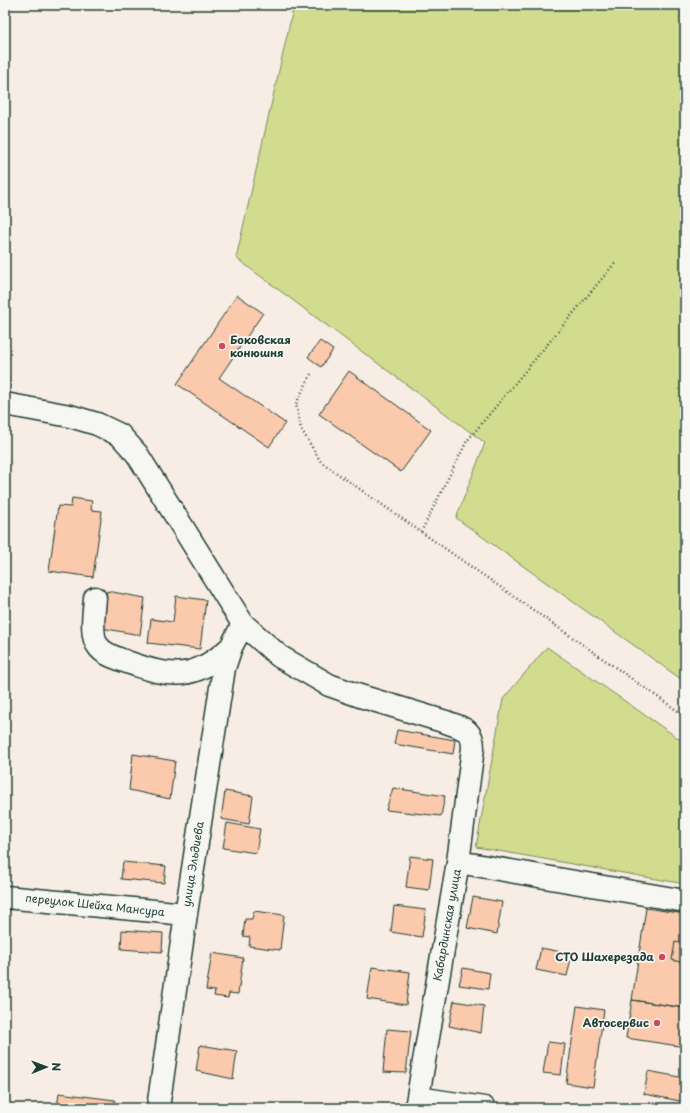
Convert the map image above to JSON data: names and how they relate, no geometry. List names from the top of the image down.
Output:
{
  "streets": {
    "street": ["улица Эльдиева", "переулок Шейха Мансура", "Кабардинская улица"]
  },
  "crossings": [
    ["улица Эльдиева", "переулок Шейха Мансура"]
  ],
  "places": ["Боковская конюшня", "СТО Шахерезада", "Автосервис"],
  "north": "right"
}
